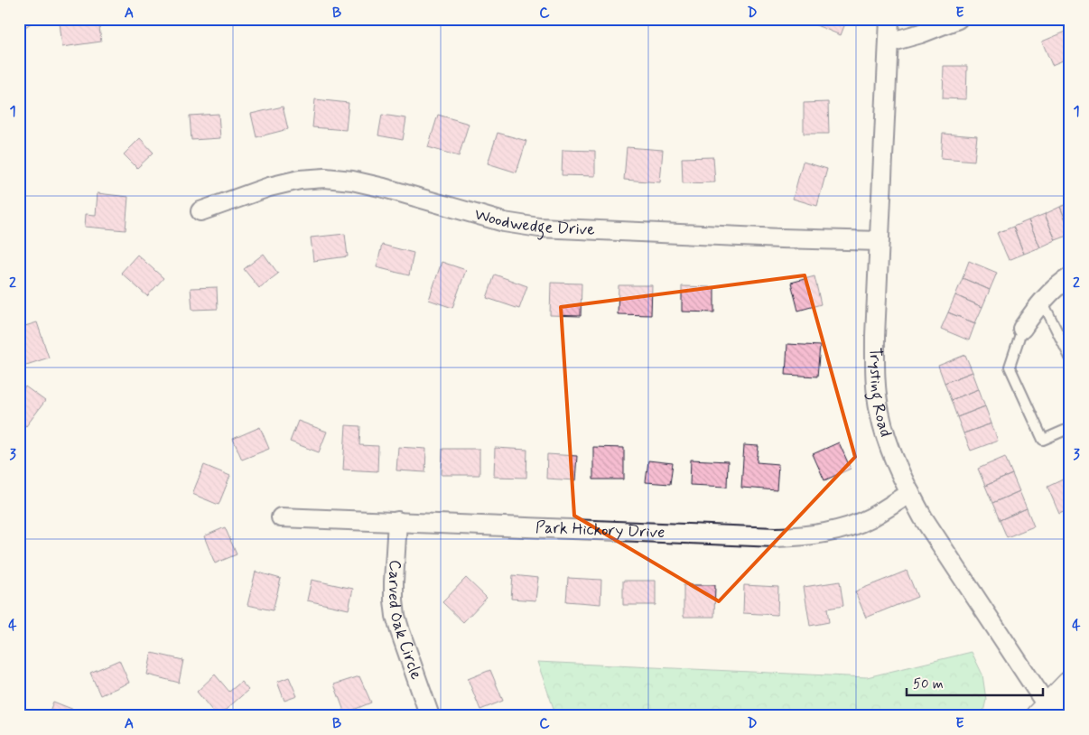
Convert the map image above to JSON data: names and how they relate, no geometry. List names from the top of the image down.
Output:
{
  "streets": {
    "street": [
      "Woodwedge Drive",
      "Trysting Road",
      "Park Hickory Drive",
      "Carved Oak Circle"
    ]
  },
  "crossings": [
    ["Woodwedge Drive", "Trysting Road"],
    ["Trysting Road", "Park Hickory Drive"],
    ["Park Hickory Drive", "Carved Oak Circle"]
  ],
  "scale_bar": "50 m",
  "grid": {
    "columns": [
      "A",
      "B",
      "C",
      "D",
      "E"
    ],
    "rows": [
      "1",
      "2",
      "3",
      "4"
    ]
  }
}
